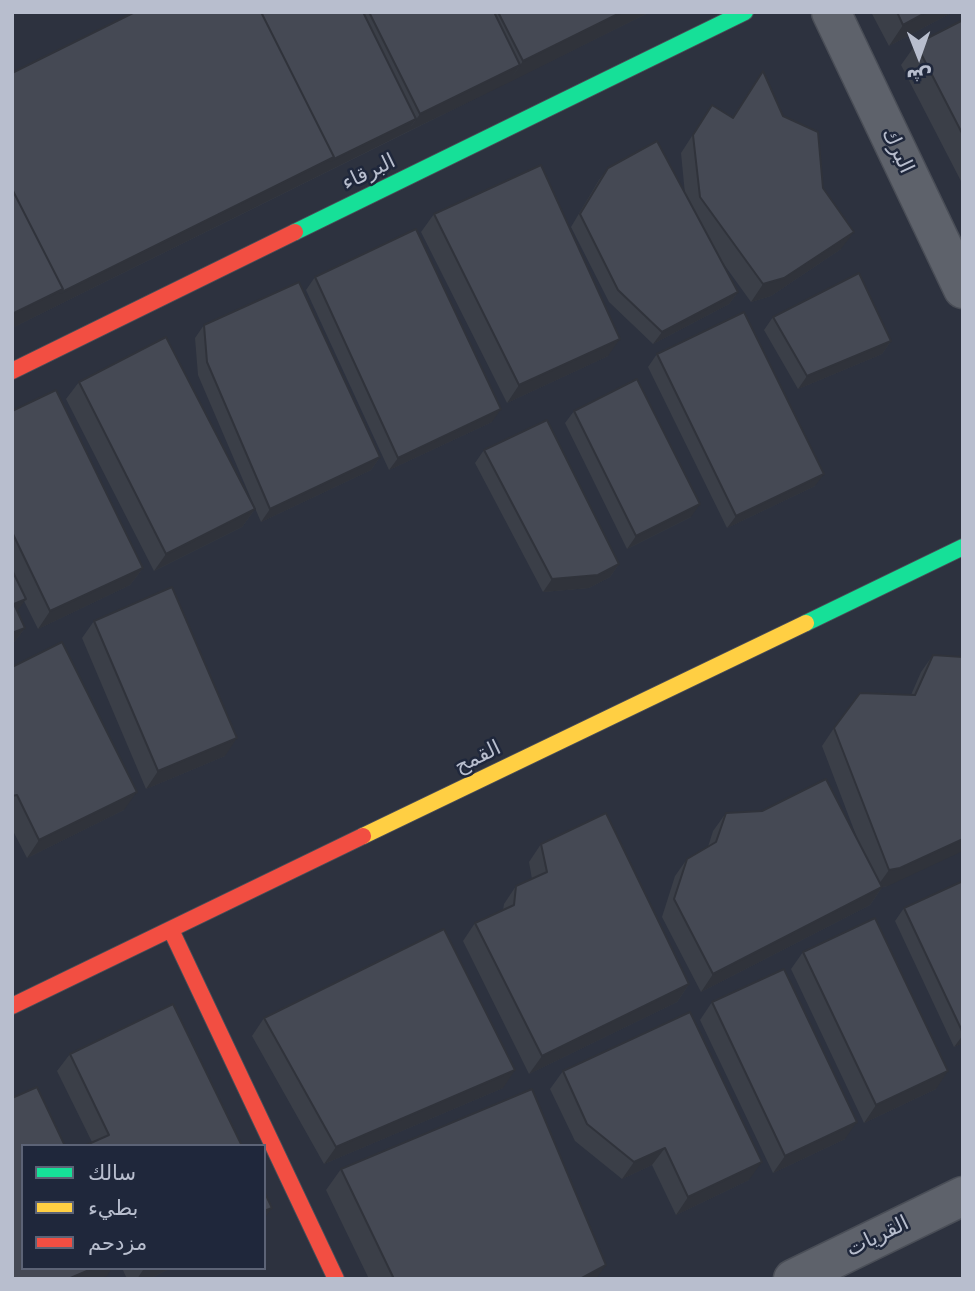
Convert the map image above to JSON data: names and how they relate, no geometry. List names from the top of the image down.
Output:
{
  "streets": {
    "street": [
      "البرك",
      "البرقاء",
      "القمح",
      "القريات"
    ]
  },
  "legend": ["سالك", "بطيء", "مزدحم"],
  "north": "bottom"
}
